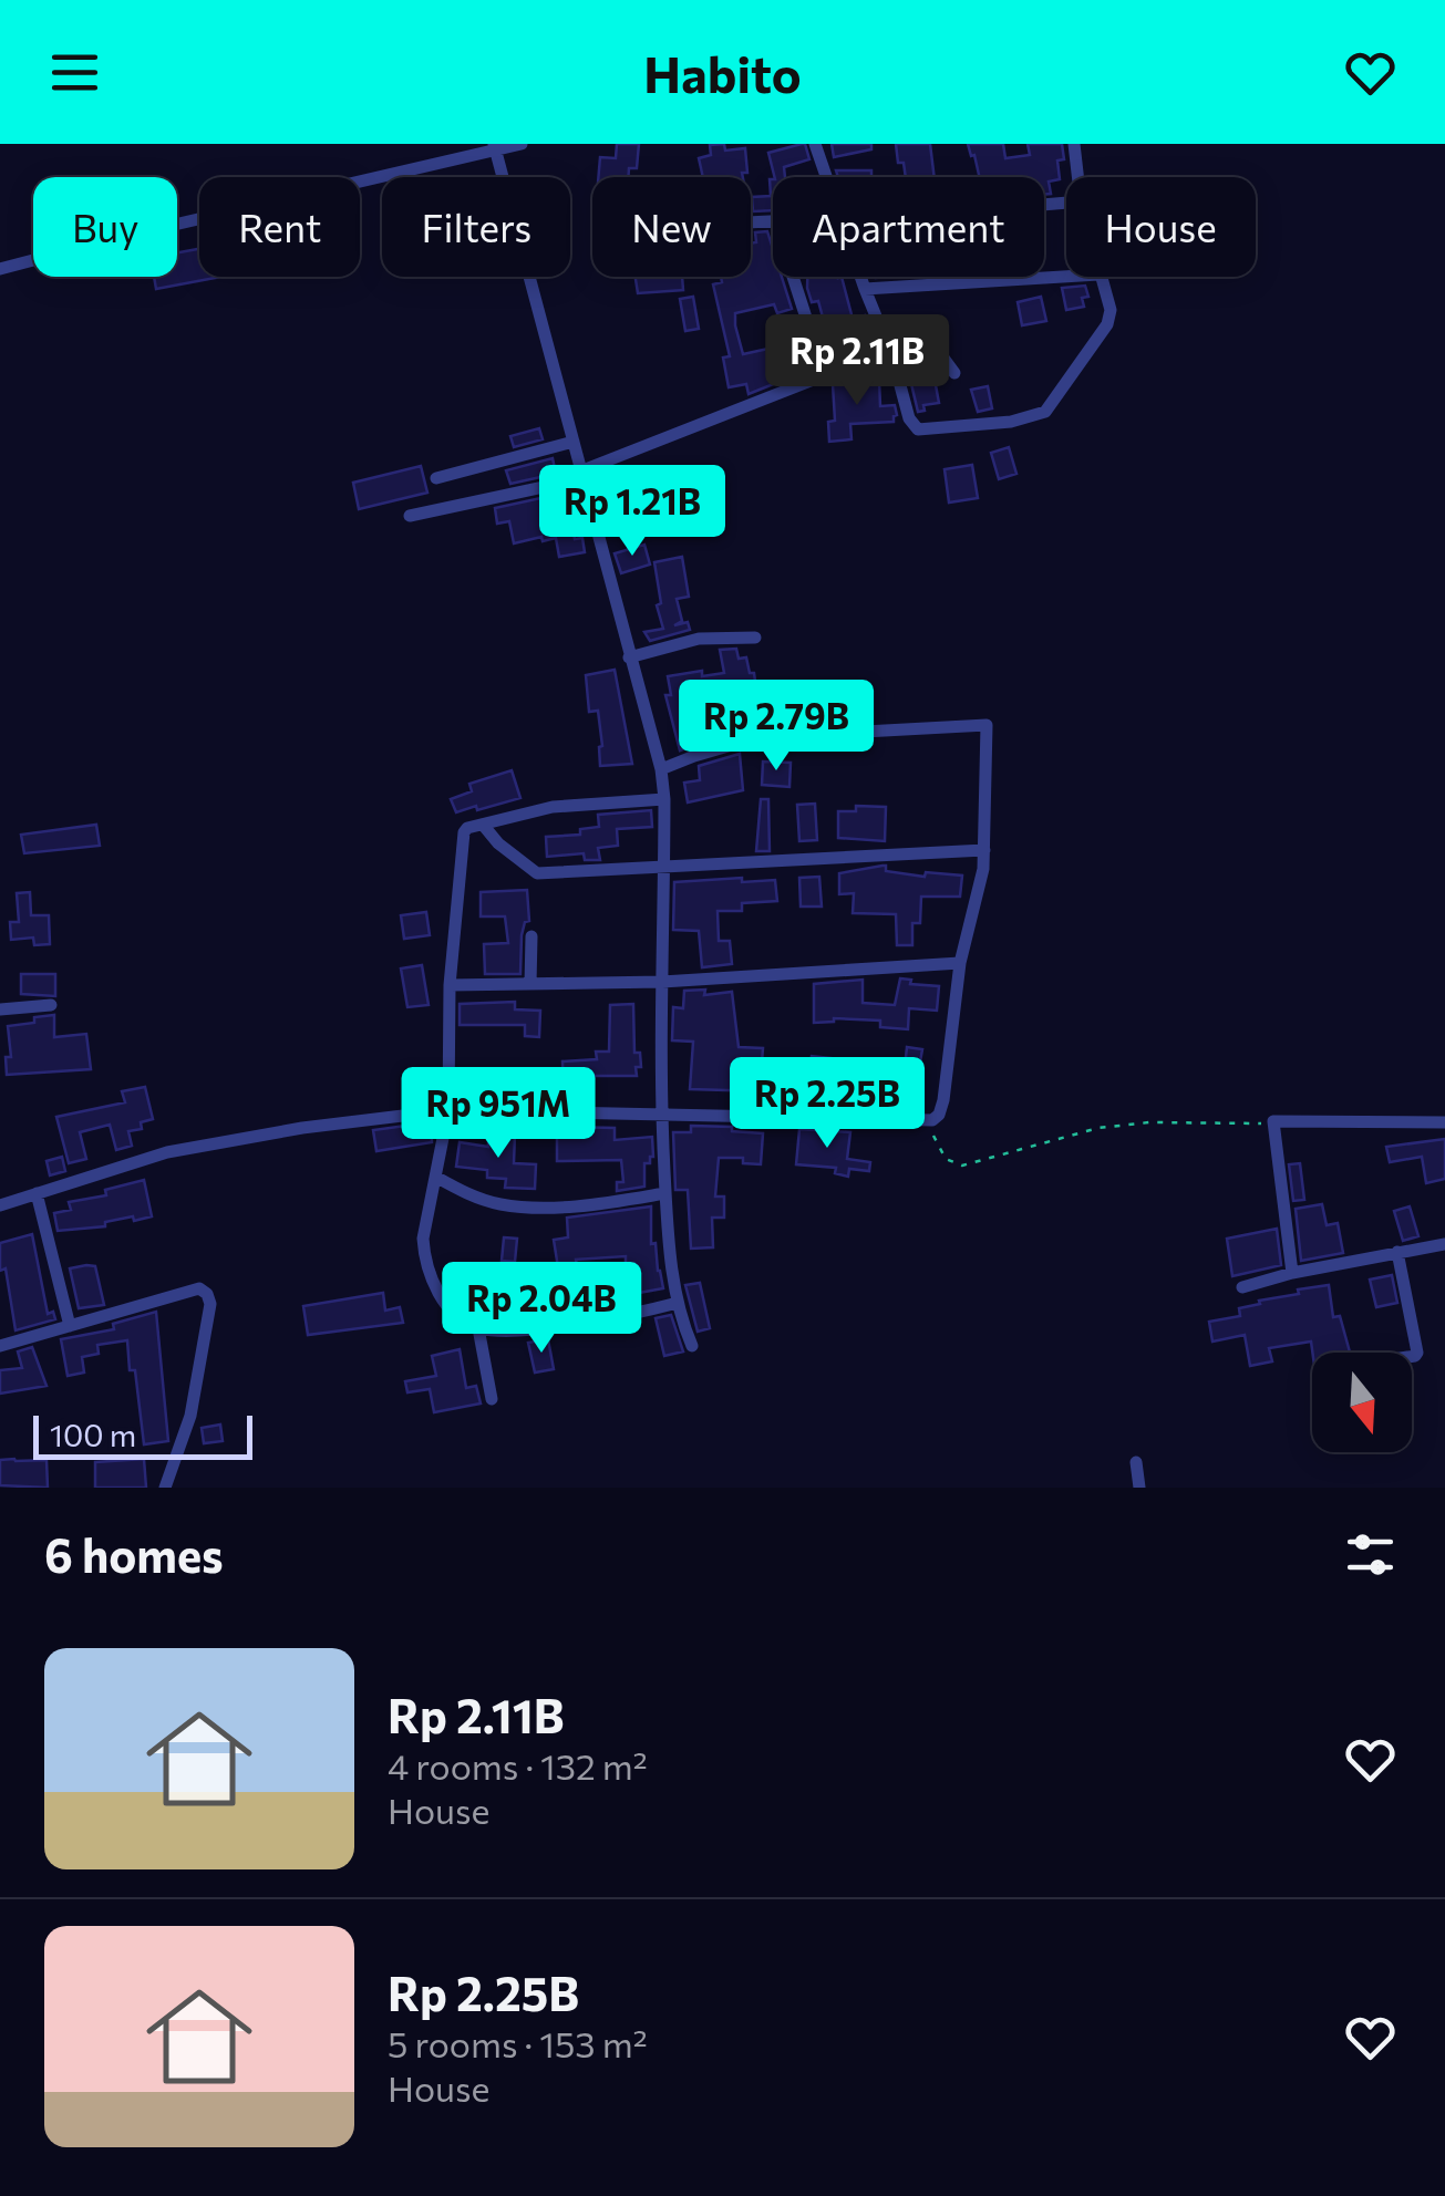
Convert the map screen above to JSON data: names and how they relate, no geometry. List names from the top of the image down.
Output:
{
  "scale_bar": "100 m",
  "north": "bottom",
  "page": {
    "header": "Habito",
    "chip": [
      "Buy",
      "Rent",
      "Filters",
      "New",
      "Apartment",
      "House"
    ],
    "price": [
      "Rp 2.11B",
      "Rp 1.21B",
      "Rp 2.79B",
      "Rp 2.25B",
      "Rp 951M",
      "Rp 2.04B"
    ],
    "scale": "100 m",
    "heading": "6 homes",
    "list": [
      {
        "name": "Rp 2.11B",
        "note": "4 rooms · 132 m² · House"
      },
      {
        "name": "Rp 2.25B",
        "note": "5 rooms · 153 m² · House"
      }
    ]
  }
}
